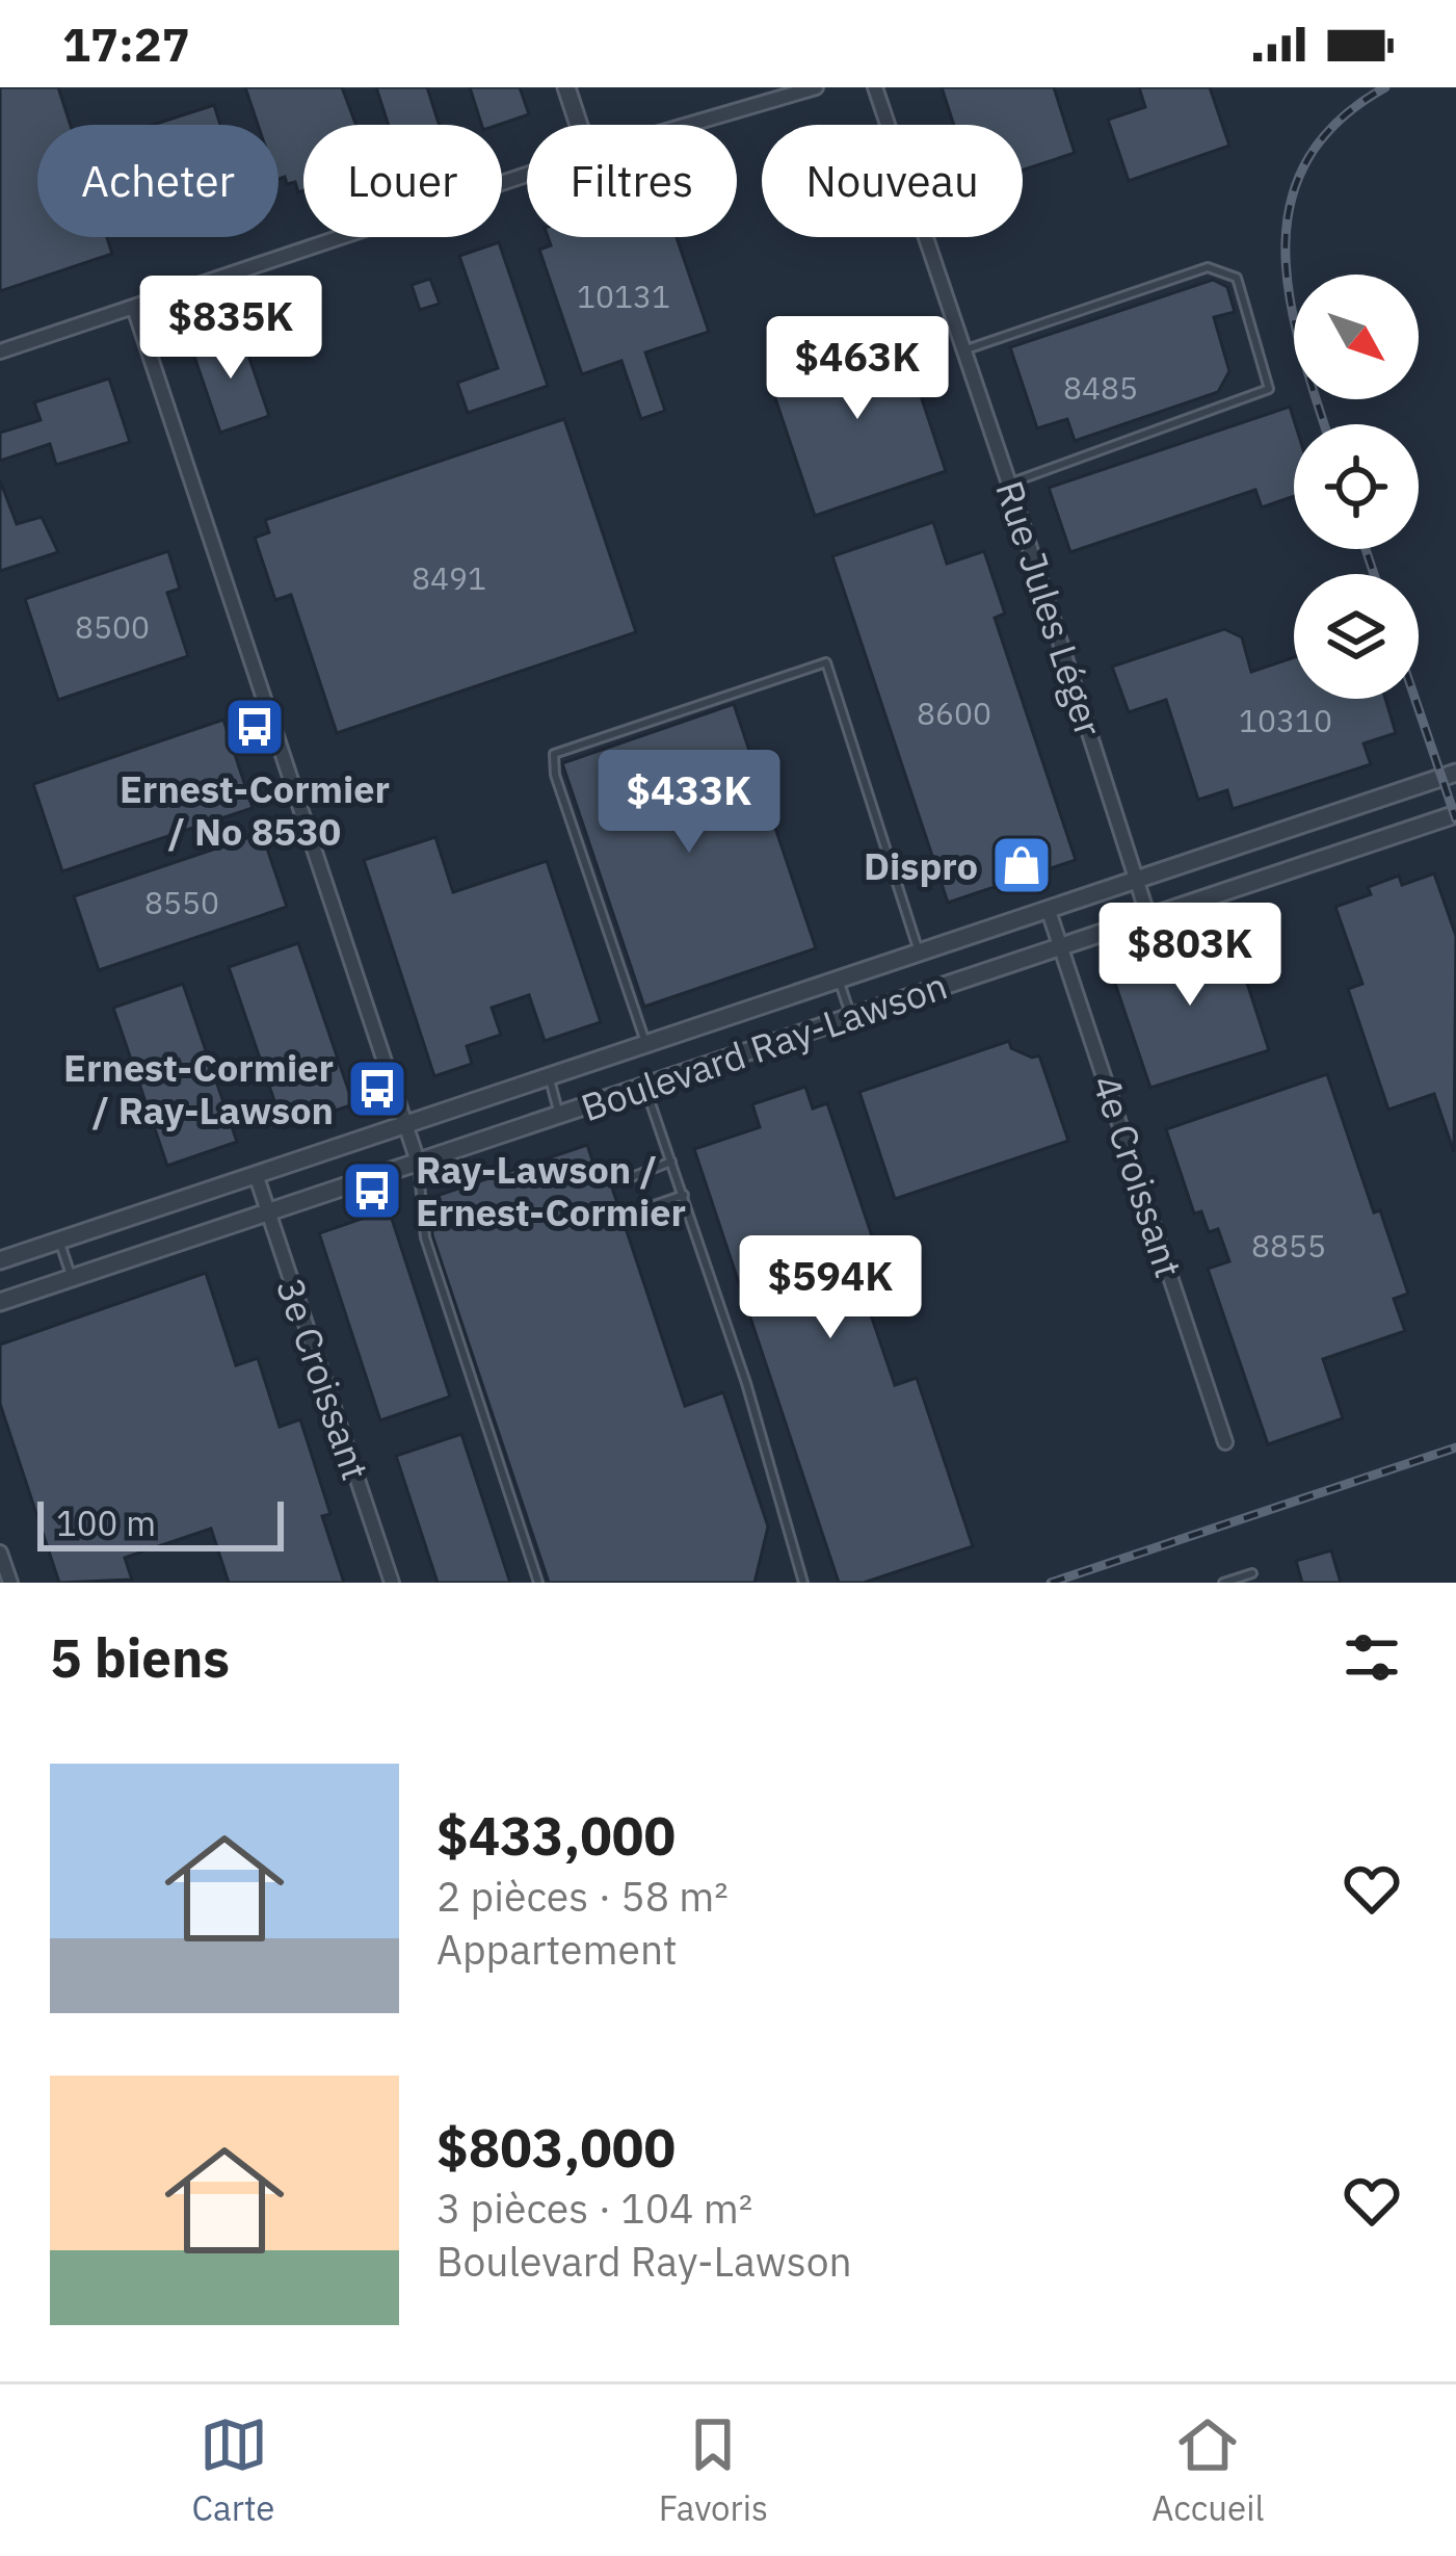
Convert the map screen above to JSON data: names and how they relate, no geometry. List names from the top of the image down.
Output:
{
  "streets": {
    "street": [
      "Rue Jules Léger",
      "Boulevard Ray-Lawson",
      "4e Croissant",
      "3e Croissant"
    ]
  },
  "crossings": [
    ["Rue Jules Léger", "Boulevard Ray-Lawson"],
    ["Boulevard Ray-Lawson", "4e Croissant"],
    ["Boulevard Ray-Lawson", "3e Croissant"]
  ],
  "places": {
    "bus stop": ["Ernest-Cormier / No 8530", "Ernest-Cormier / Ray-Lawson", "Ray-Lawson / Ernest-Cormier"],
    "shop": ["Dispro"]
  },
  "house_numbers": [
    "10131",
    "8485",
    "8491",
    "8500",
    "8600",
    "10310",
    "8550",
    "8855"
  ],
  "scale_bar": "100 m",
  "north": "bottom right",
  "page": {
    "status": "17:27",
    "chip": [
      "Acheter",
      "Louer",
      "Filtres",
      "Nouveau"
    ],
    "price": [
      "$835K",
      "$463K",
      "$433K",
      "$803K",
      "$594K"
    ],
    "scale": "100 m",
    "heading": "5 biens",
    "list": [
      {
        "name": "$433,000",
        "note": "2 pièces · 58 m² · Appartement"
      },
      {
        "name": "$803,000",
        "note": "3 pièces · 104 m² · Boulevard Ray-Lawson"
      }
    ],
    "tabs": ["Carte", "Favoris", "Accueil"]
  }
}
